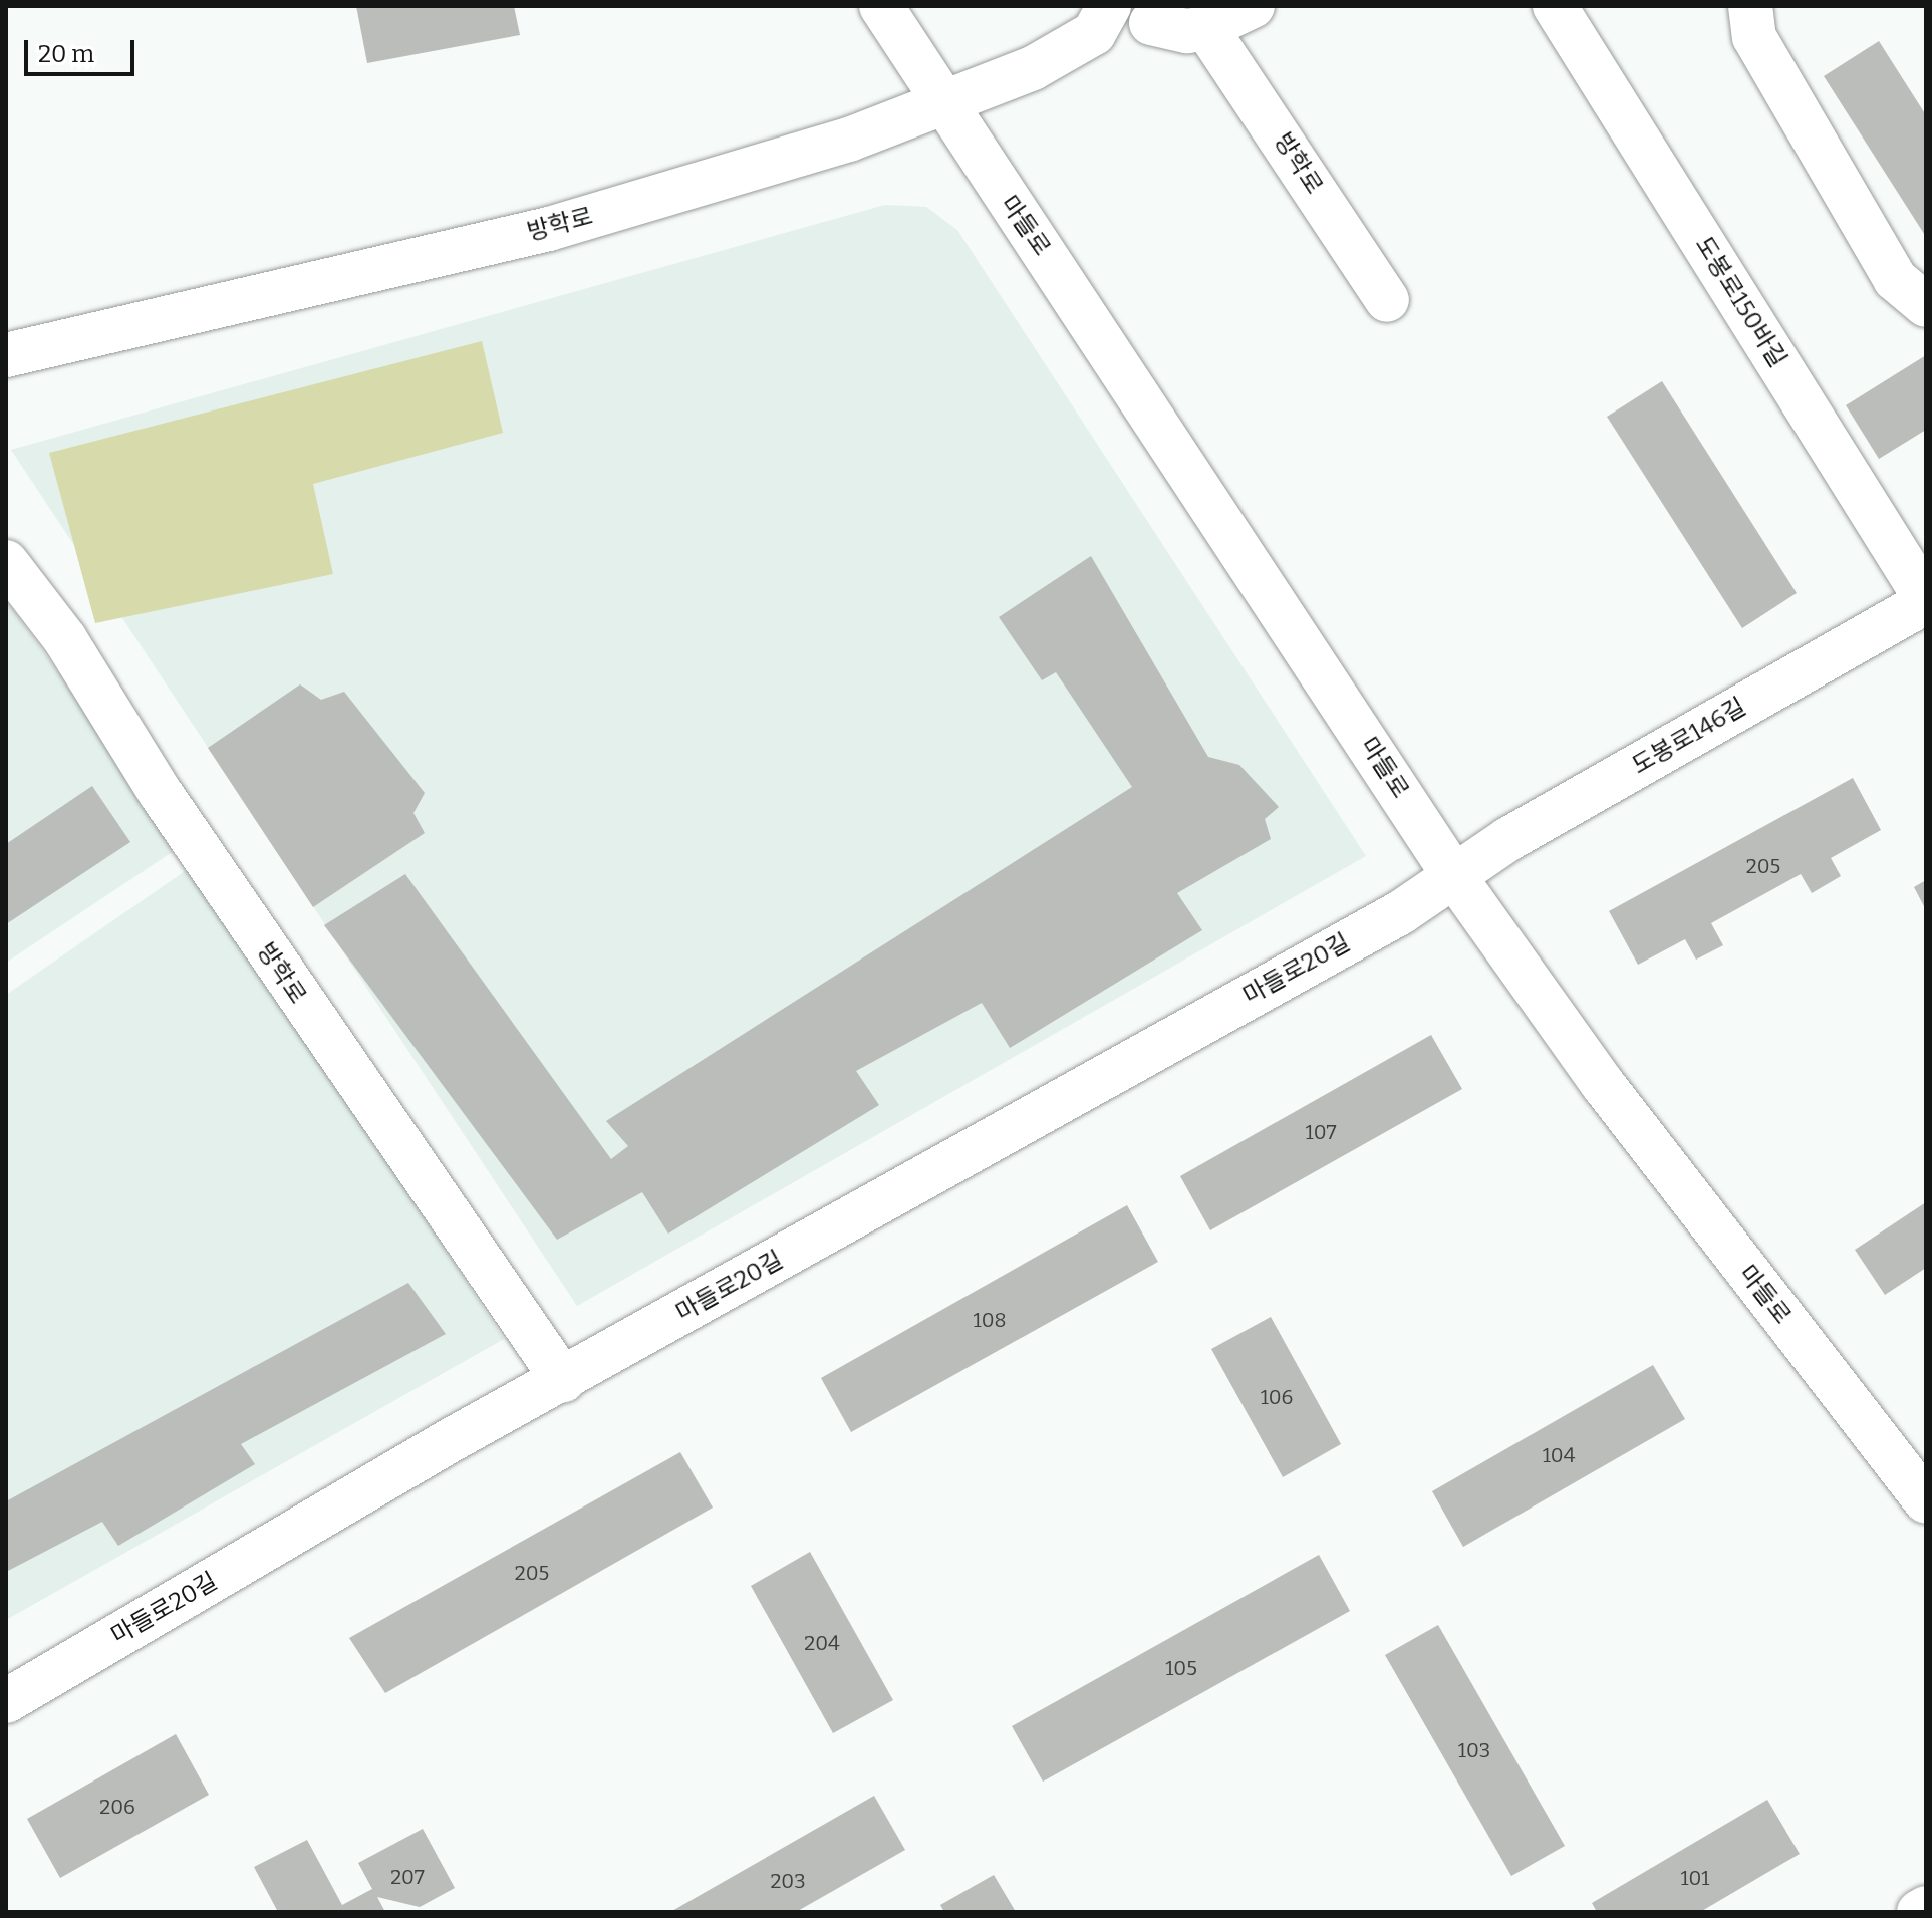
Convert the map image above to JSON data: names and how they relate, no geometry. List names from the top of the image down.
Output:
{
  "streets": {
    "street": [
      "방학로",
      "마들로",
      "도봉로150바길",
      "도봉로146길",
      "마들로20길"
    ]
  },
  "crossings": [
    ["방학로", "마들로"],
    ["방학로", "마들로20길"],
    ["마들로", "도봉로146길"],
    ["마들로", "마들로20길"],
    ["도봉로150바길", "도봉로146길"],
    ["도봉로146길", "마들로20길"]
  ],
  "house_numbers": [
    "205",
    "107",
    "108",
    "106",
    "104",
    "205",
    "204",
    "105",
    "103",
    "206",
    "207",
    "101",
    "203"
  ],
  "scale_bar": "20 m"
}
